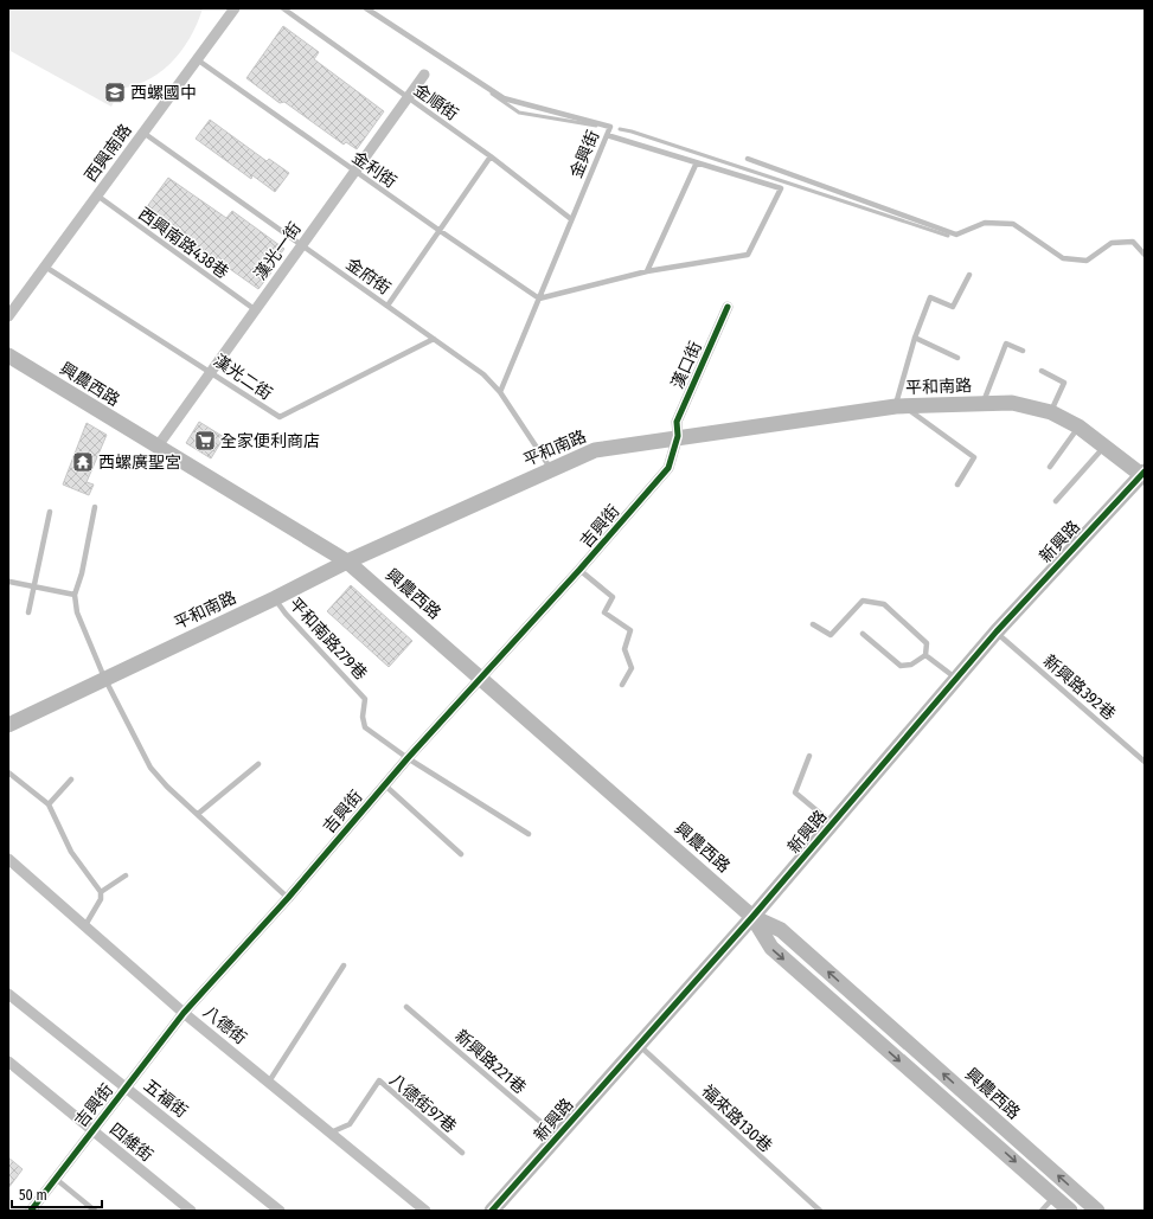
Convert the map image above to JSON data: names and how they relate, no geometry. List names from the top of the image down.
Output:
{
  "streets": {
    "main road": ["興農西路", "平和南路", "新興路"],
    "street": [
      "西興南路",
      "漢光一街",
      "漢口街",
      "吉興街",
      "八德街",
      "五福街",
      "四維街"
    ],
    "lane": [
      "金順街",
      "金興街",
      "金利街",
      "西興南路438巷",
      "金府街",
      "漢光二街",
      "平和南路279巷",
      "新興路392巷",
      "新興路221巷",
      "八德街97巷",
      "福來路130巷"
    ]
  },
  "crossings": [
    ["金順街", "金興街"],
    ["金順街", "漢光一街"],
    ["西興南路", "金利街"],
    ["西興南路", "西興南路438巷"],
    ["西興南路", "金府街"],
    ["西興南路", "漢光二街"],
    ["金興街", "金利街"],
    ["金興街", "金府街"],
    ["金利街", "漢光一街"],
    ["西興南路438巷", "漢光一街"],
    ["漢光一街", "金府街"],
    ["漢光一街", "漢光二街"],
    ["漢光一街", "興農西路"],
    ["金府街", "漢光二街"],
    ["金府街", "平和南路"],
    ["漢口街", "平和南路"],
    ["漢口街", "吉興街"],
    ["興農西路", "平和南路"],
    ["興農西路", "吉興街"],
    ["興農西路", "新興路"],
    ["平和南路", "吉興街"],
    ["平和南路", "新興路"],
    ["平和南路", "平和南路279巷"],
    ["吉興街", "平和南路279巷"],
    ["吉興街", "八德街"],
    ["吉興街", "五福街"],
    ["吉興街", "四維街"],
    ["新興路", "新興路392巷"],
    ["新興路", "新興路221巷"],
    ["新興路", "福來路130巷"],
    ["八德街", "八德街97巷"]
  ],
  "places": {
    "school or university": ["西螺國中"],
    "supermarket": ["全家便利商店"],
    "temple": ["西螺廣聖宮"]
  },
  "scale_bar": "50 m"
}
